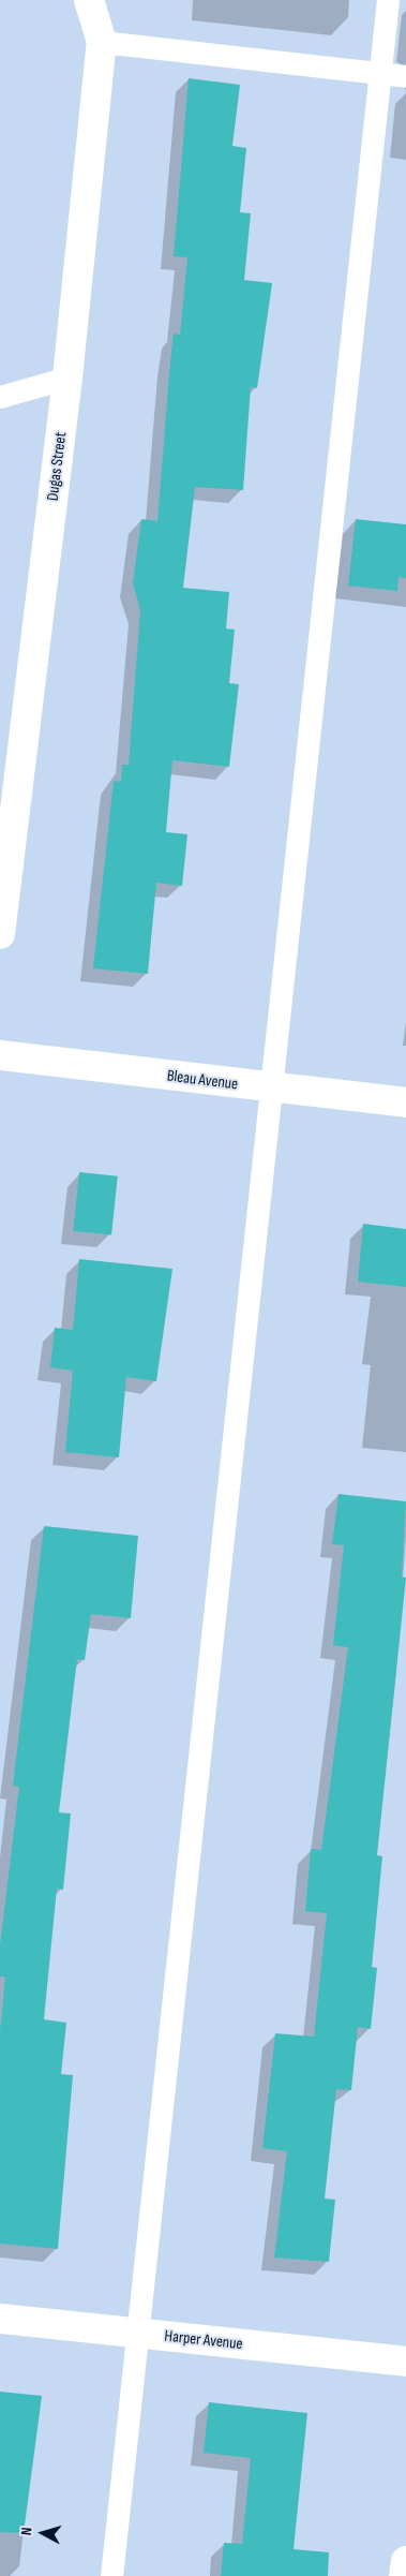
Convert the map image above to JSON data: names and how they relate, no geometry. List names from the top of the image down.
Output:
{
  "streets": {
    "street": ["Dugas Street", "Bleau Avenue", "Harper Avenue"]
  },
  "north": "left"
}
